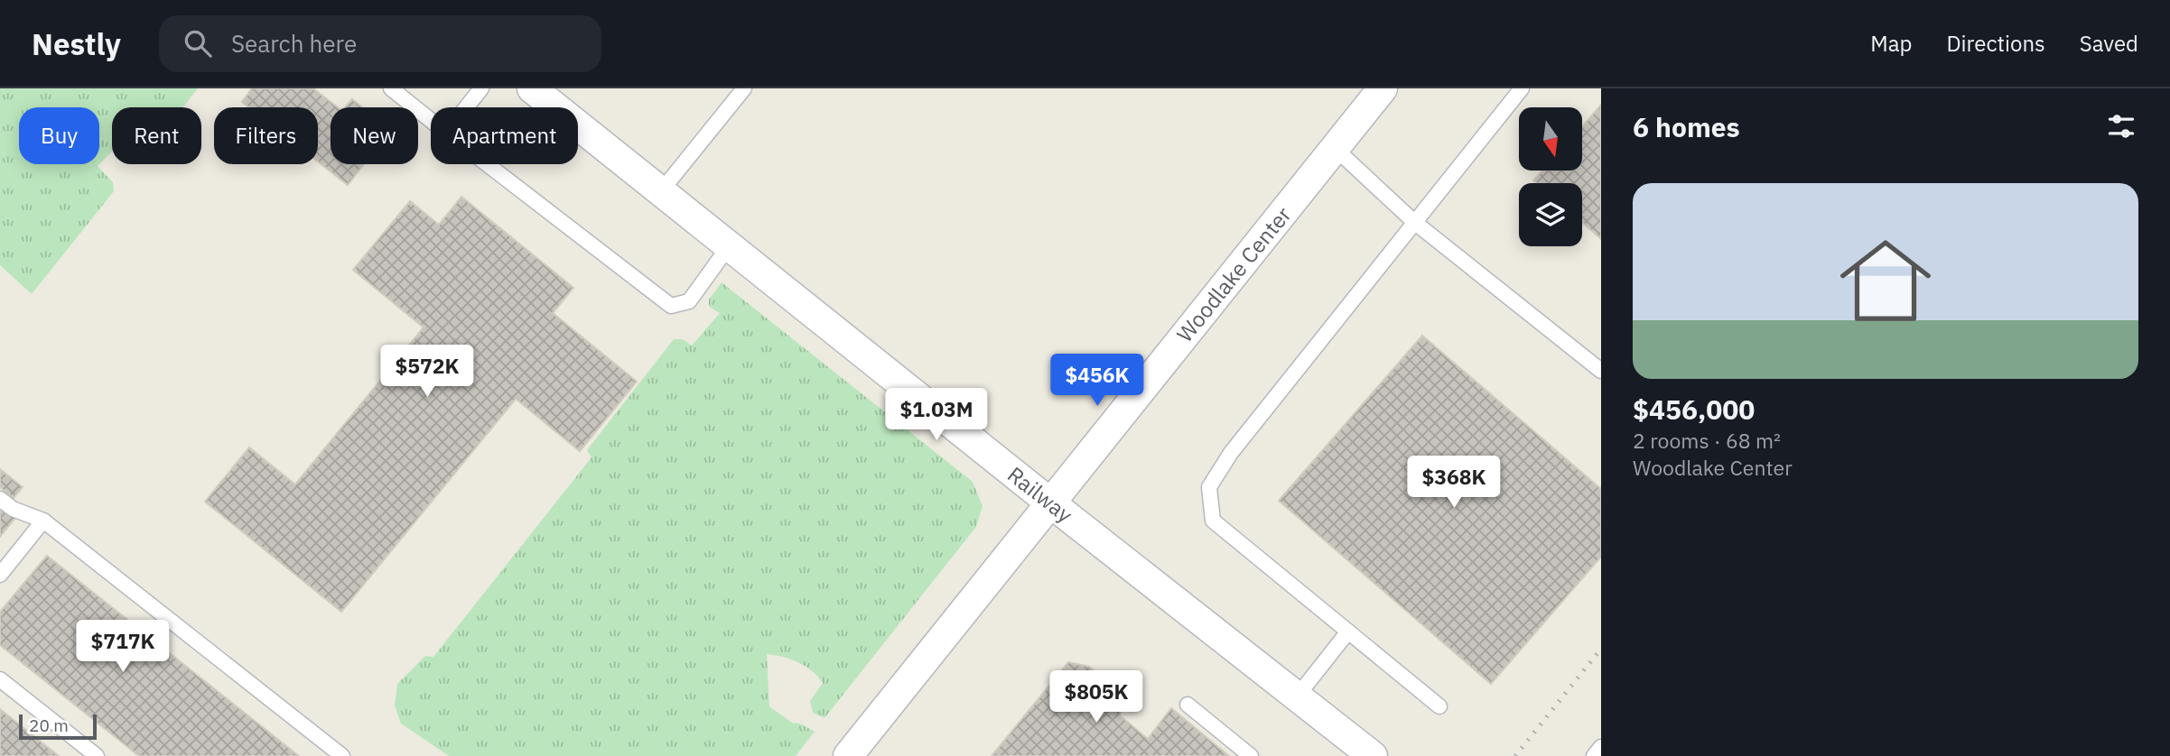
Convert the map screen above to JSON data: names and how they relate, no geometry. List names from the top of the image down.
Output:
{
  "streets": {
    "street": ["Woodlake Center", "Railway"]
  },
  "crossings": [
    ["Woodlake Center", "Railway"]
  ],
  "scale_bar": "20 m",
  "north": "bottom",
  "page": {
    "header": "Nestly",
    "search": "Search here",
    "nav": ["Map", "Directions", "Saved"],
    "heading": "6 homes",
    "chip": [
      "Buy",
      "Rent",
      "Filters",
      "New",
      "Apartment"
    ],
    "list": [
      {
        "name": "$456,000",
        "note": "2 rooms · 68 m² · Woodlake Center"
      }
    ],
    "price": [
      "$572K",
      "$456K",
      "$1.03M",
      "$368K",
      "$717K",
      "$805K"
    ],
    "scale": "20 m"
  }
}
